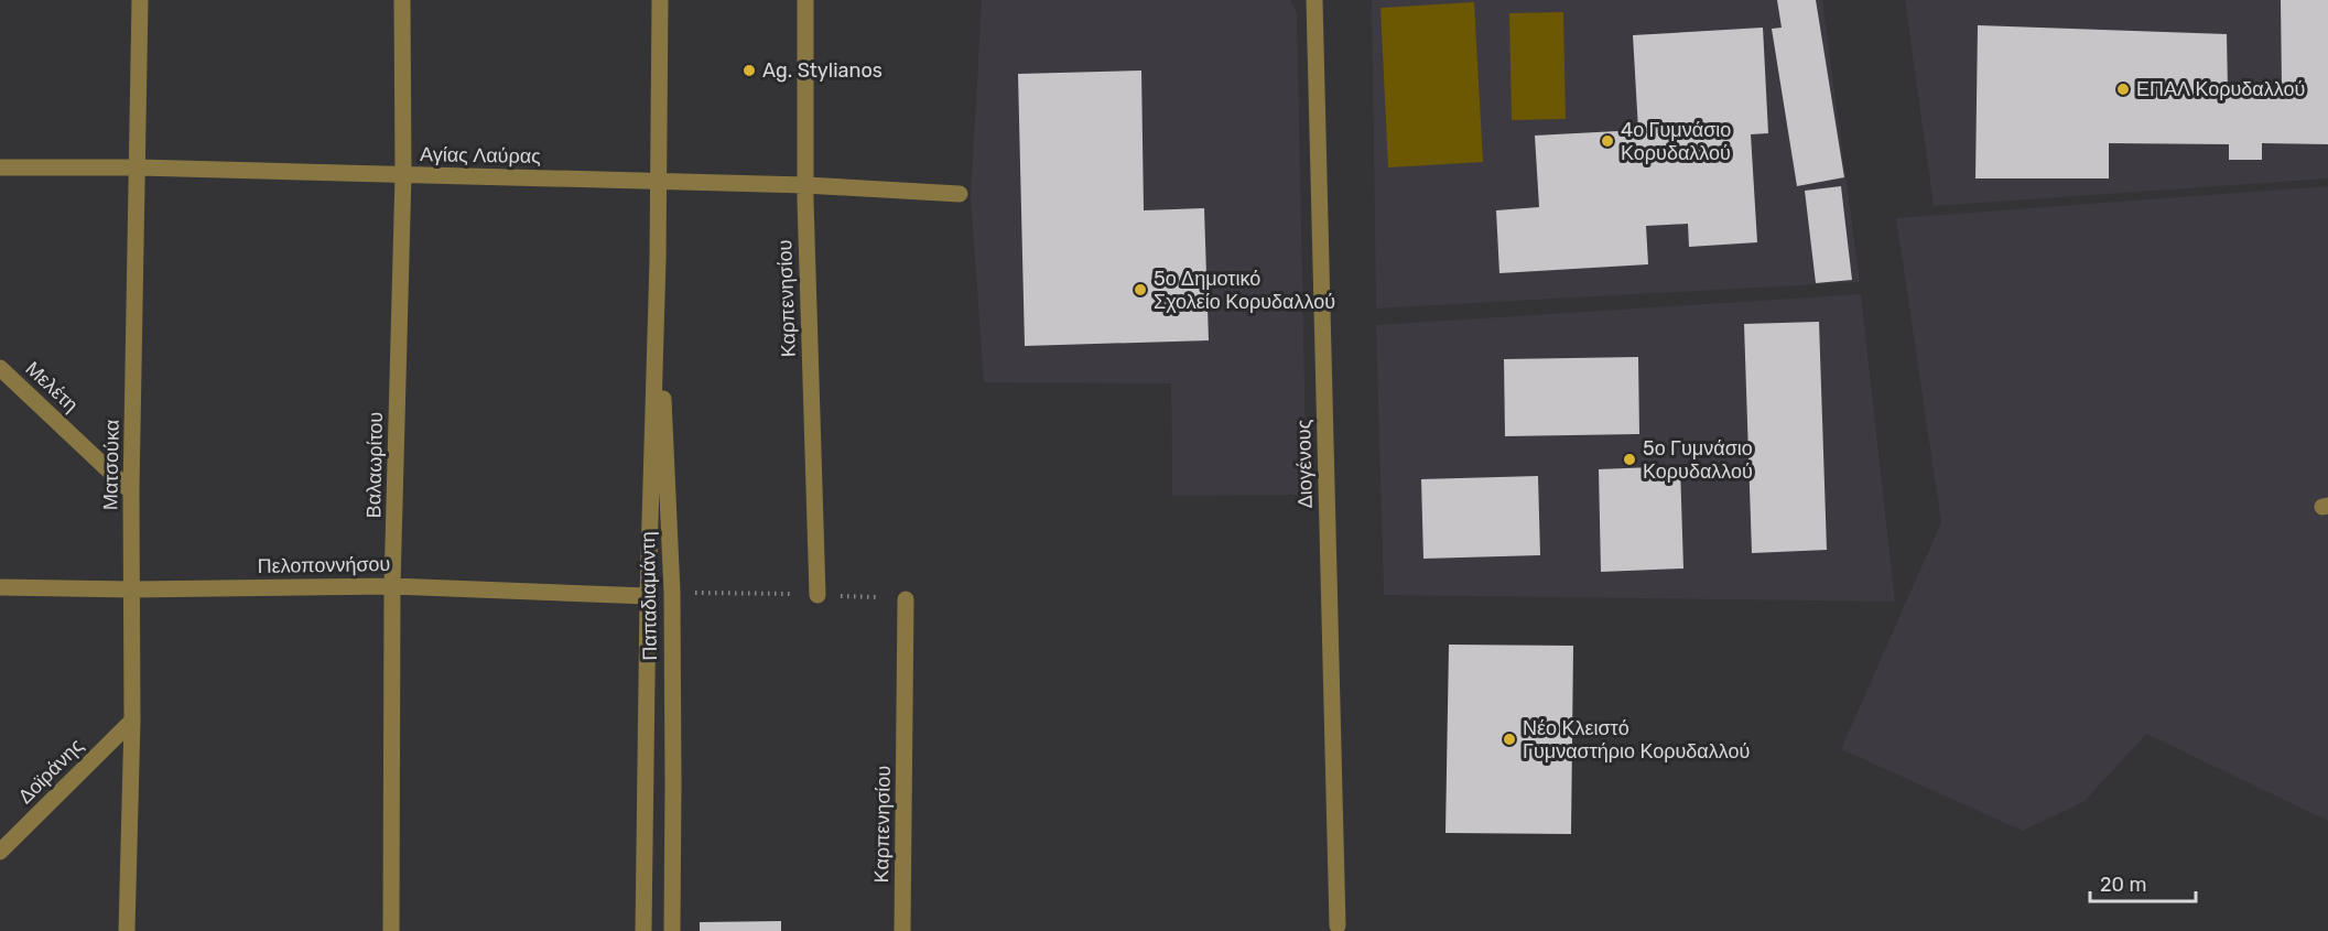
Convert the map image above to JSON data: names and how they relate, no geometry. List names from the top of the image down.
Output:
{
  "streets": {
    "street": [
      "Αγίας Λαύρας",
      "Καρπενησίου",
      "Μελέτη",
      "Διογένους",
      "Ματσούκα",
      "Βαλαωρίτου",
      "Πελοποννήσου",
      "Παπαδιαμάντη",
      "Δοϊράνης"
    ]
  },
  "crossings": [
    ["Αγίας Λαύρας", "Καρπενησίου"],
    ["Αγίας Λαύρας", "Ματσούκα"],
    ["Αγίας Λαύρας", "Βαλαωρίτου"],
    ["Αγίας Λαύρας", "Παπαδιαμάντη"],
    ["Μελέτη", "Ματσούκα"],
    ["Ματσούκα", "Πελοποννήσου"],
    ["Ματσούκα", "Δοϊράνης"],
    ["Βαλαωρίτου", "Πελοποννήσου"],
    ["Πελοποννήσου", "Παπαδιαμάντη"]
  ],
  "places": [
    "Ag. Stylianos",
    "ΕΠΑΛ Κορυδαλλού",
    "4ο Γυμνάσιο Κορυδαλλού",
    "5ο Δημοτικό Σχολείο Κορυδαλλού",
    "5ο Γυμνάσιο Κορυδαλλού",
    "Νέο Κλειστό Γυμναστήριο Κορυδαλλού"
  ],
  "scale_bar": "20 m"
}
